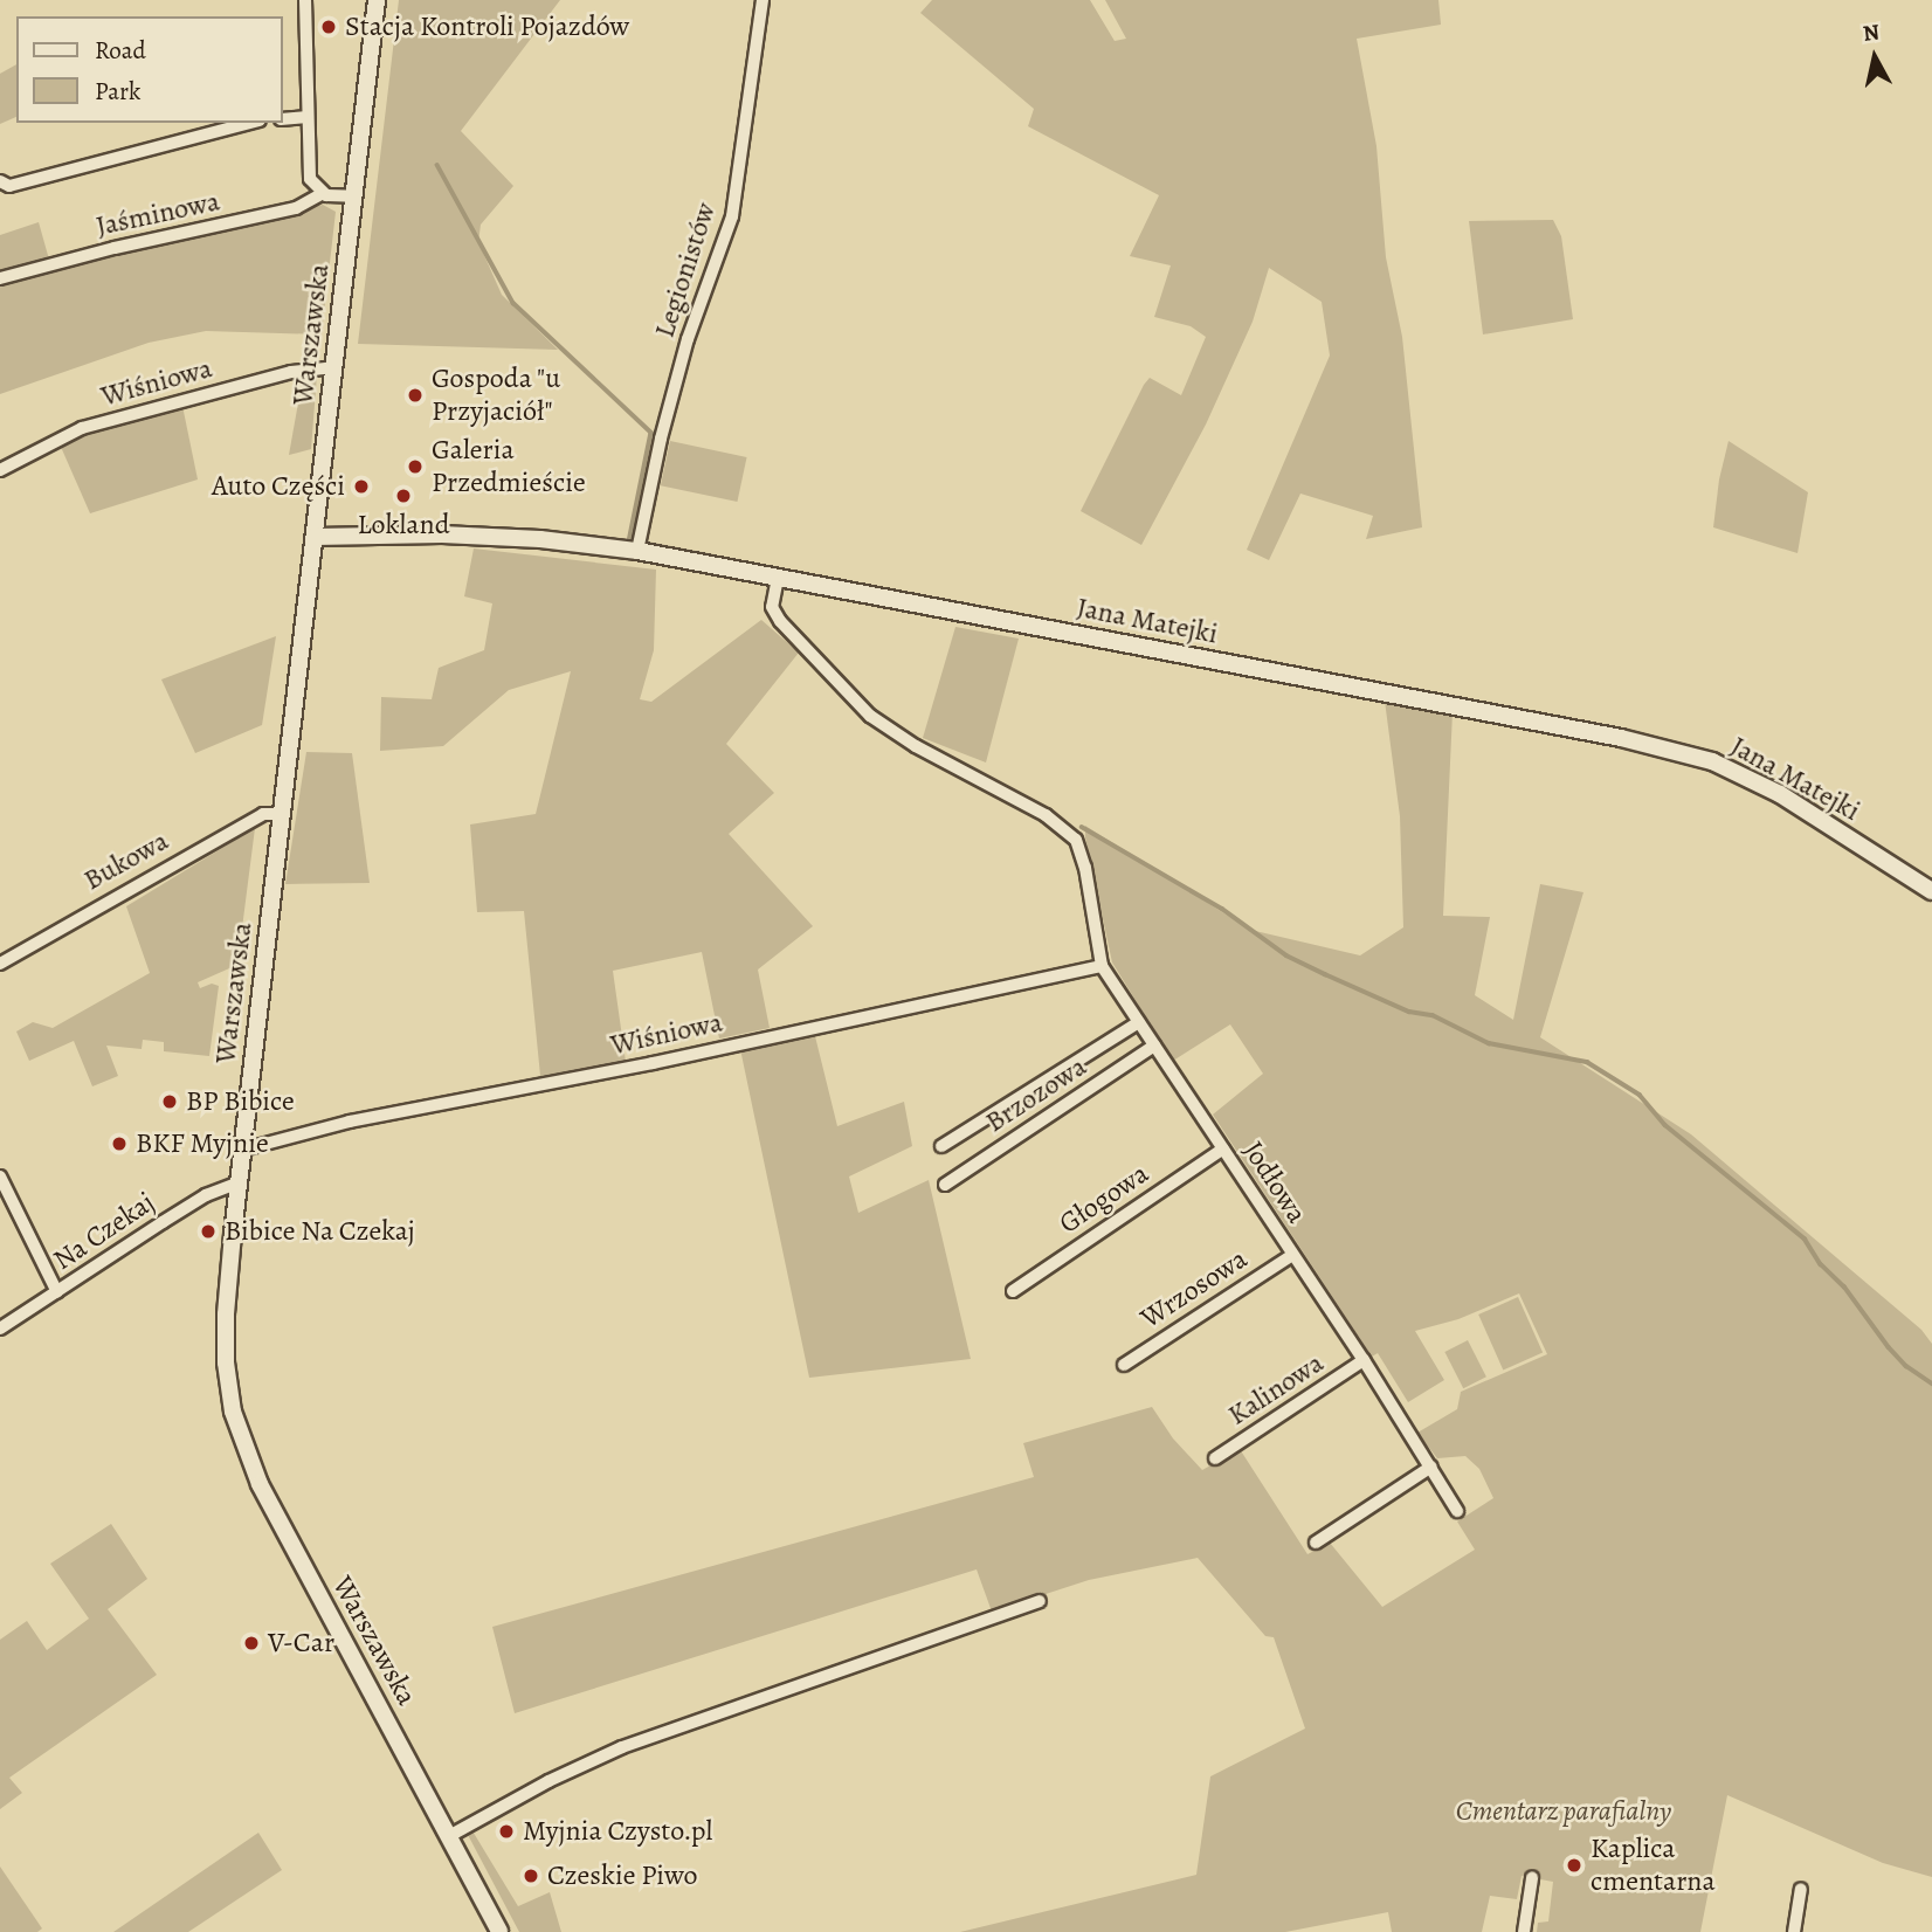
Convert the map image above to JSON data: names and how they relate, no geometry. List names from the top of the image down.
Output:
{
  "streets": {
    "main road": ["Warszawska", "Jana Matejki"],
    "street": [
      "Jaśminowa",
      "Legionistów",
      "Wiśniowa",
      "Bukowa",
      "Brzozowa",
      "Jodłowa",
      "Głogowa",
      "Na Czekaj",
      "Wrzosowa",
      "Kalinowa"
    ]
  },
  "crossings": [
    ["Legionistów", "Jana Matejki"],
    ["Warszawska", "Wiśniowa"],
    ["Warszawska", "Jana Matejki"],
    ["Warszawska", "Bukowa"],
    ["Warszawska", "Na Czekaj"],
    ["Wiśniowa", "Jodłowa"],
    ["Jana Matejki", "Jodłowa"],
    ["Brzozowa", "Jodłowa"],
    ["Jodłowa", "Głogowa"],
    ["Jodłowa", "Wrzosowa"],
    ["Jodłowa", "Kalinowa"]
  ],
  "parks": ["Cmentarz parafialny"],
  "places": [
    "Stacja Kontroli Pojazdów",
    "Gospoda \"u Przyjaciół\"",
    "Galeria Przedmieście",
    "Auto Części",
    "Lokland",
    "BP Bibice",
    "BKF Myjnie",
    "Bibice Na Czekaj",
    "V-Car",
    "Myjnia Czysto.pl",
    "Kaplica cmentarna",
    "Czeskie Piwo"
  ],
  "legend": ["Road", "Park"],
  "north": "top"
}
